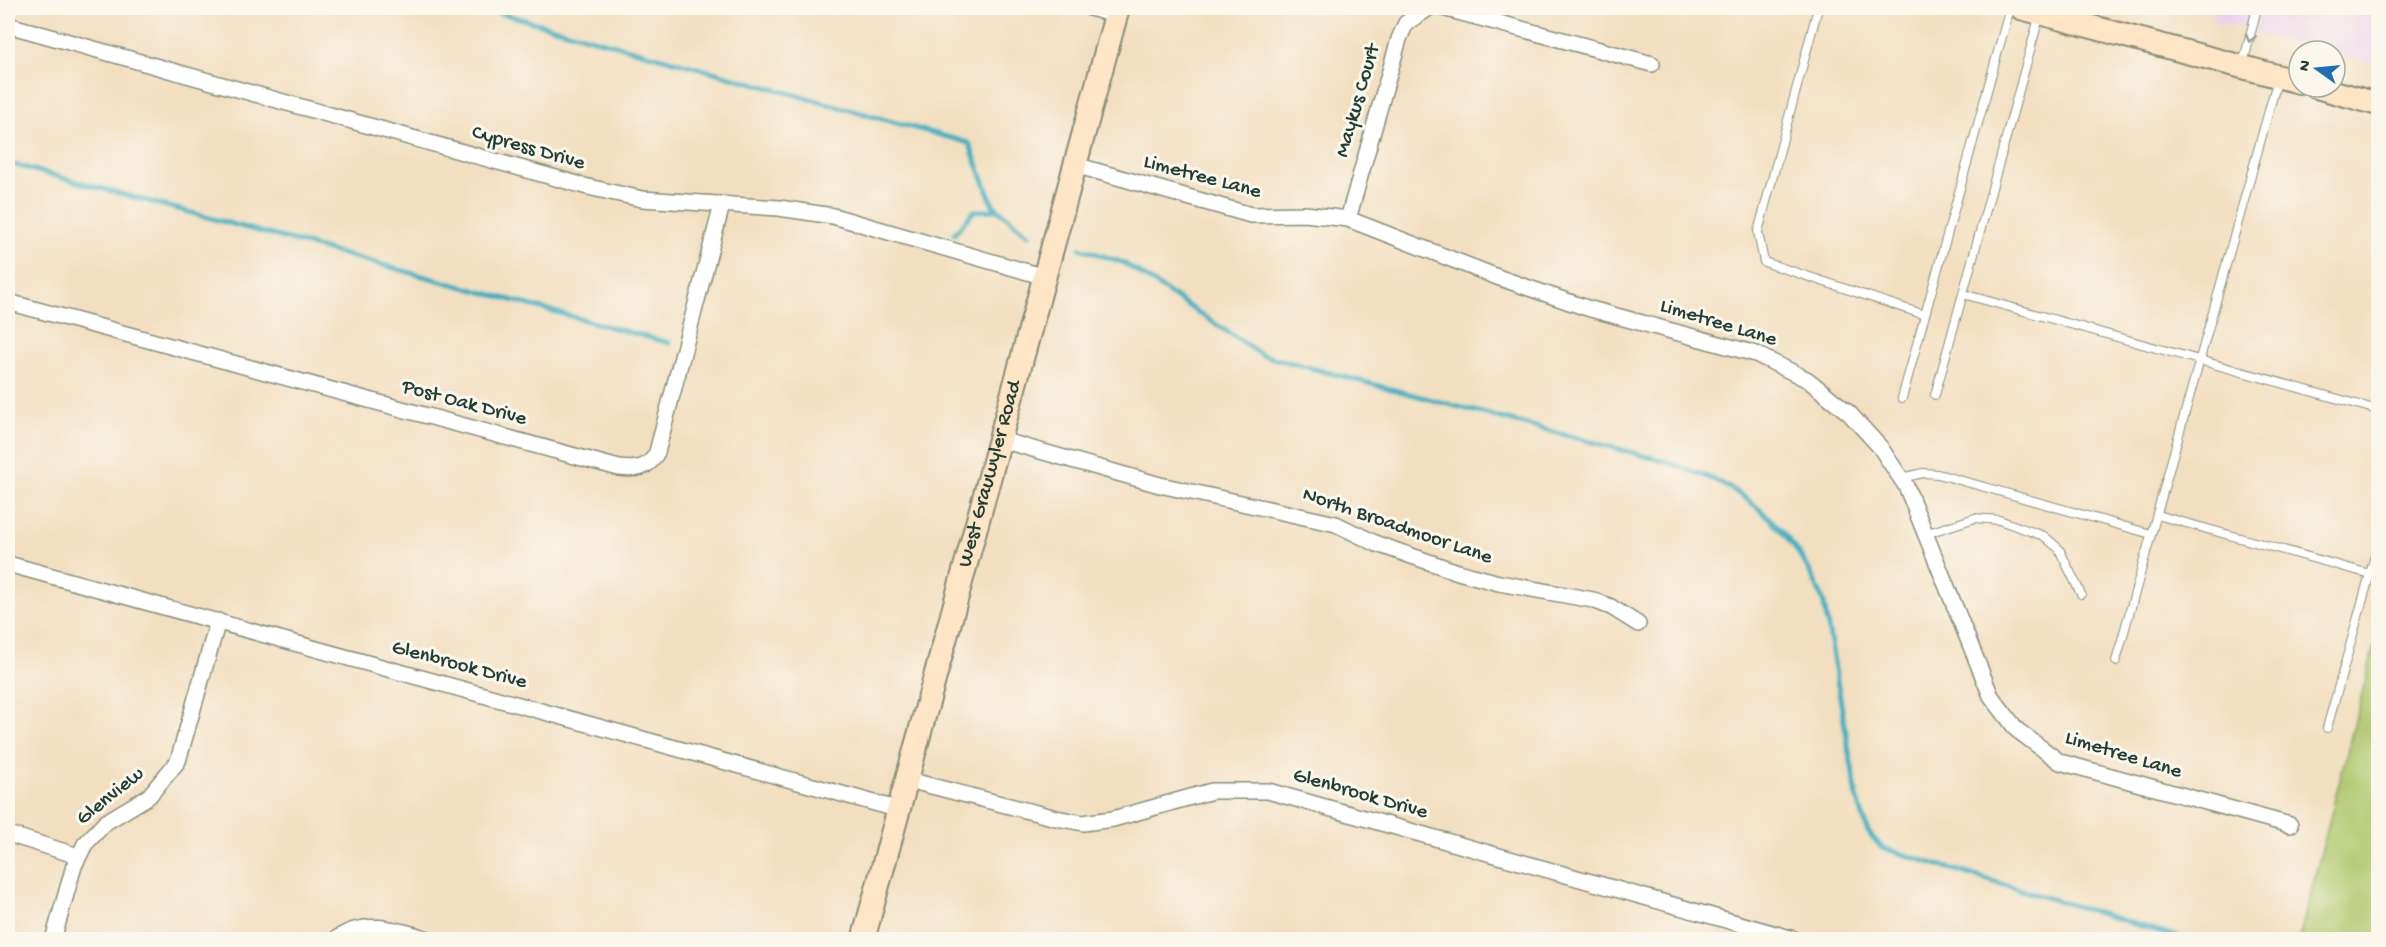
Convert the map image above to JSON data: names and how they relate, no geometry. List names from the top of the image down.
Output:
{
  "streets": {
    "main road": ["West Grauwyler Road"],
    "street": [
      "Maykus Court",
      "Cypress Drive",
      "Limetree Lane",
      "Post Oak Drive",
      "North Broadmoor Lane",
      "Glenbrook Drive",
      "Glenview"
    ]
  },
  "crossings": [
    ["Maykus Court", "Limetree Lane"],
    ["Cypress Drive", "Post Oak Drive"],
    ["Cypress Drive", "West Grauwyler Road"],
    ["Limetree Lane", "West Grauwyler Road"],
    ["West Grauwyler Road", "North Broadmoor Lane"],
    ["West Grauwyler Road", "Glenbrook Drive"],
    ["Glenbrook Drive", "Glenview"]
  ],
  "north": "left"
}
